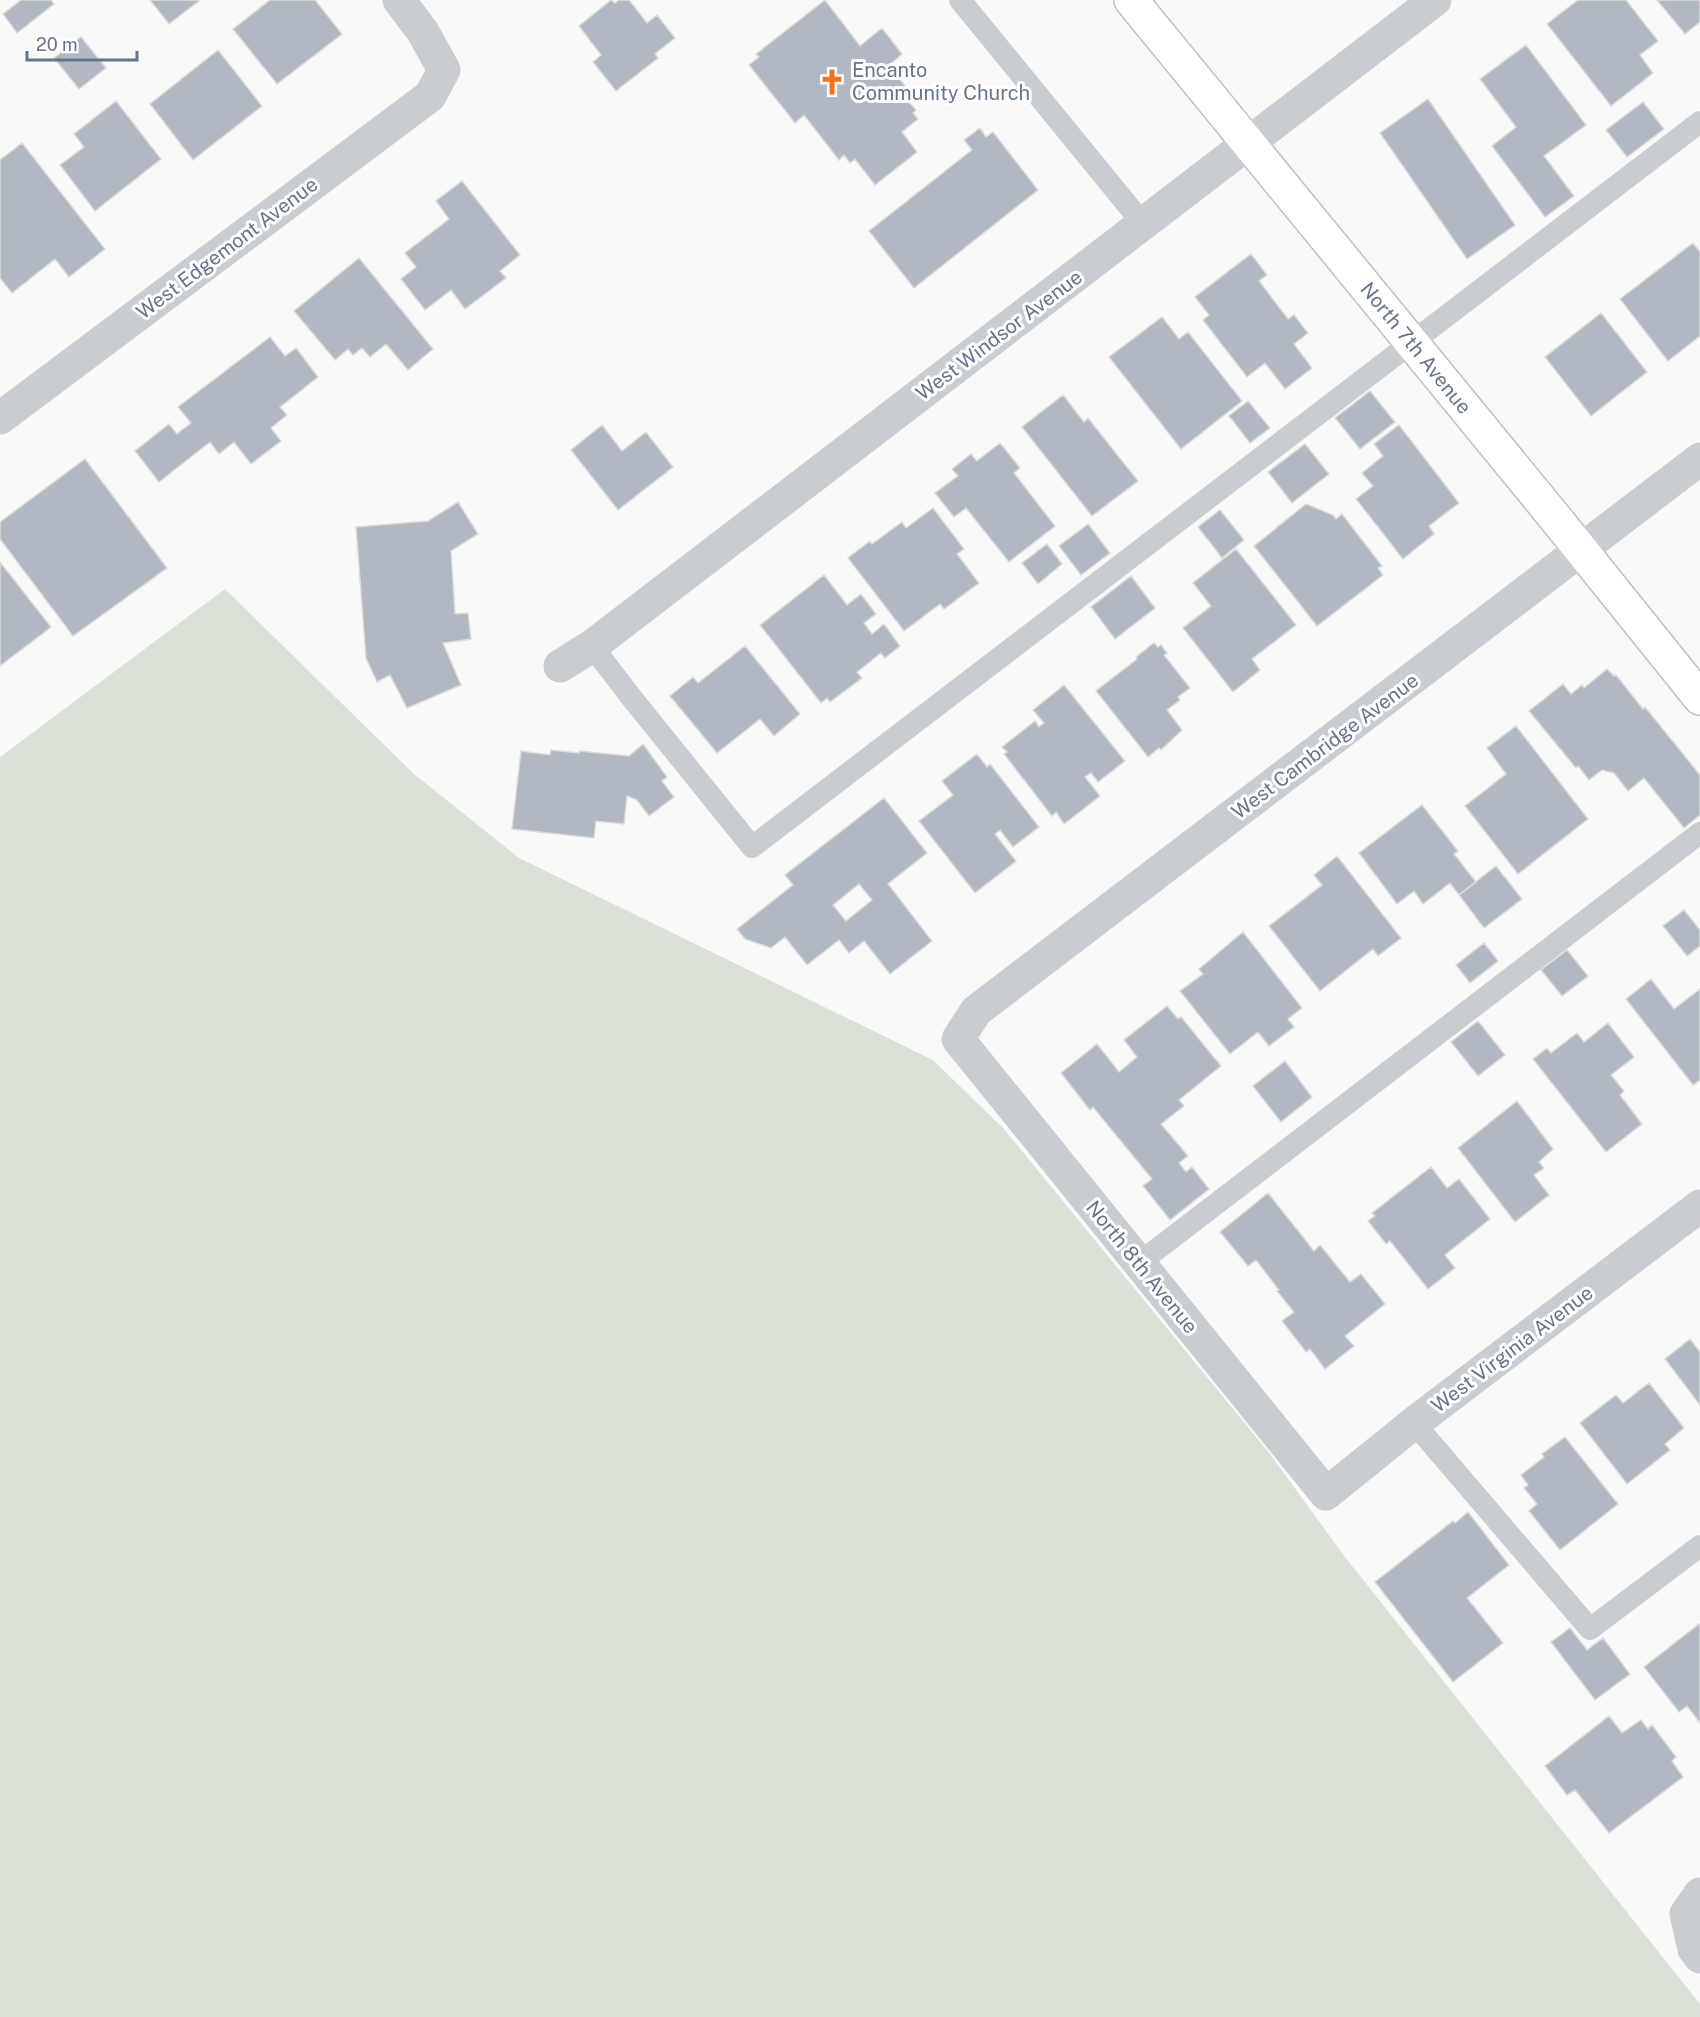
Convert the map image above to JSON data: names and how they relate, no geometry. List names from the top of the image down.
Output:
{
  "streets": {
    "main road": ["North 7th Avenue"],
    "street": [
      "West Edgemont Avenue",
      "West Windsor Avenue",
      "West Cambridge Avenue",
      "North 8th Avenue",
      "West Virginia Avenue"
    ]
  },
  "crossings": [
    ["West Windsor Avenue", "North 7th Avenue"],
    ["North 7th Avenue", "West Cambridge Avenue"],
    ["West Cambridge Avenue", "North 8th Avenue"],
    ["North 8th Avenue", "West Virginia Avenue"]
  ],
  "places": {
    "church": ["Encanto Community Church"]
  },
  "scale_bar": "20 m"
}
